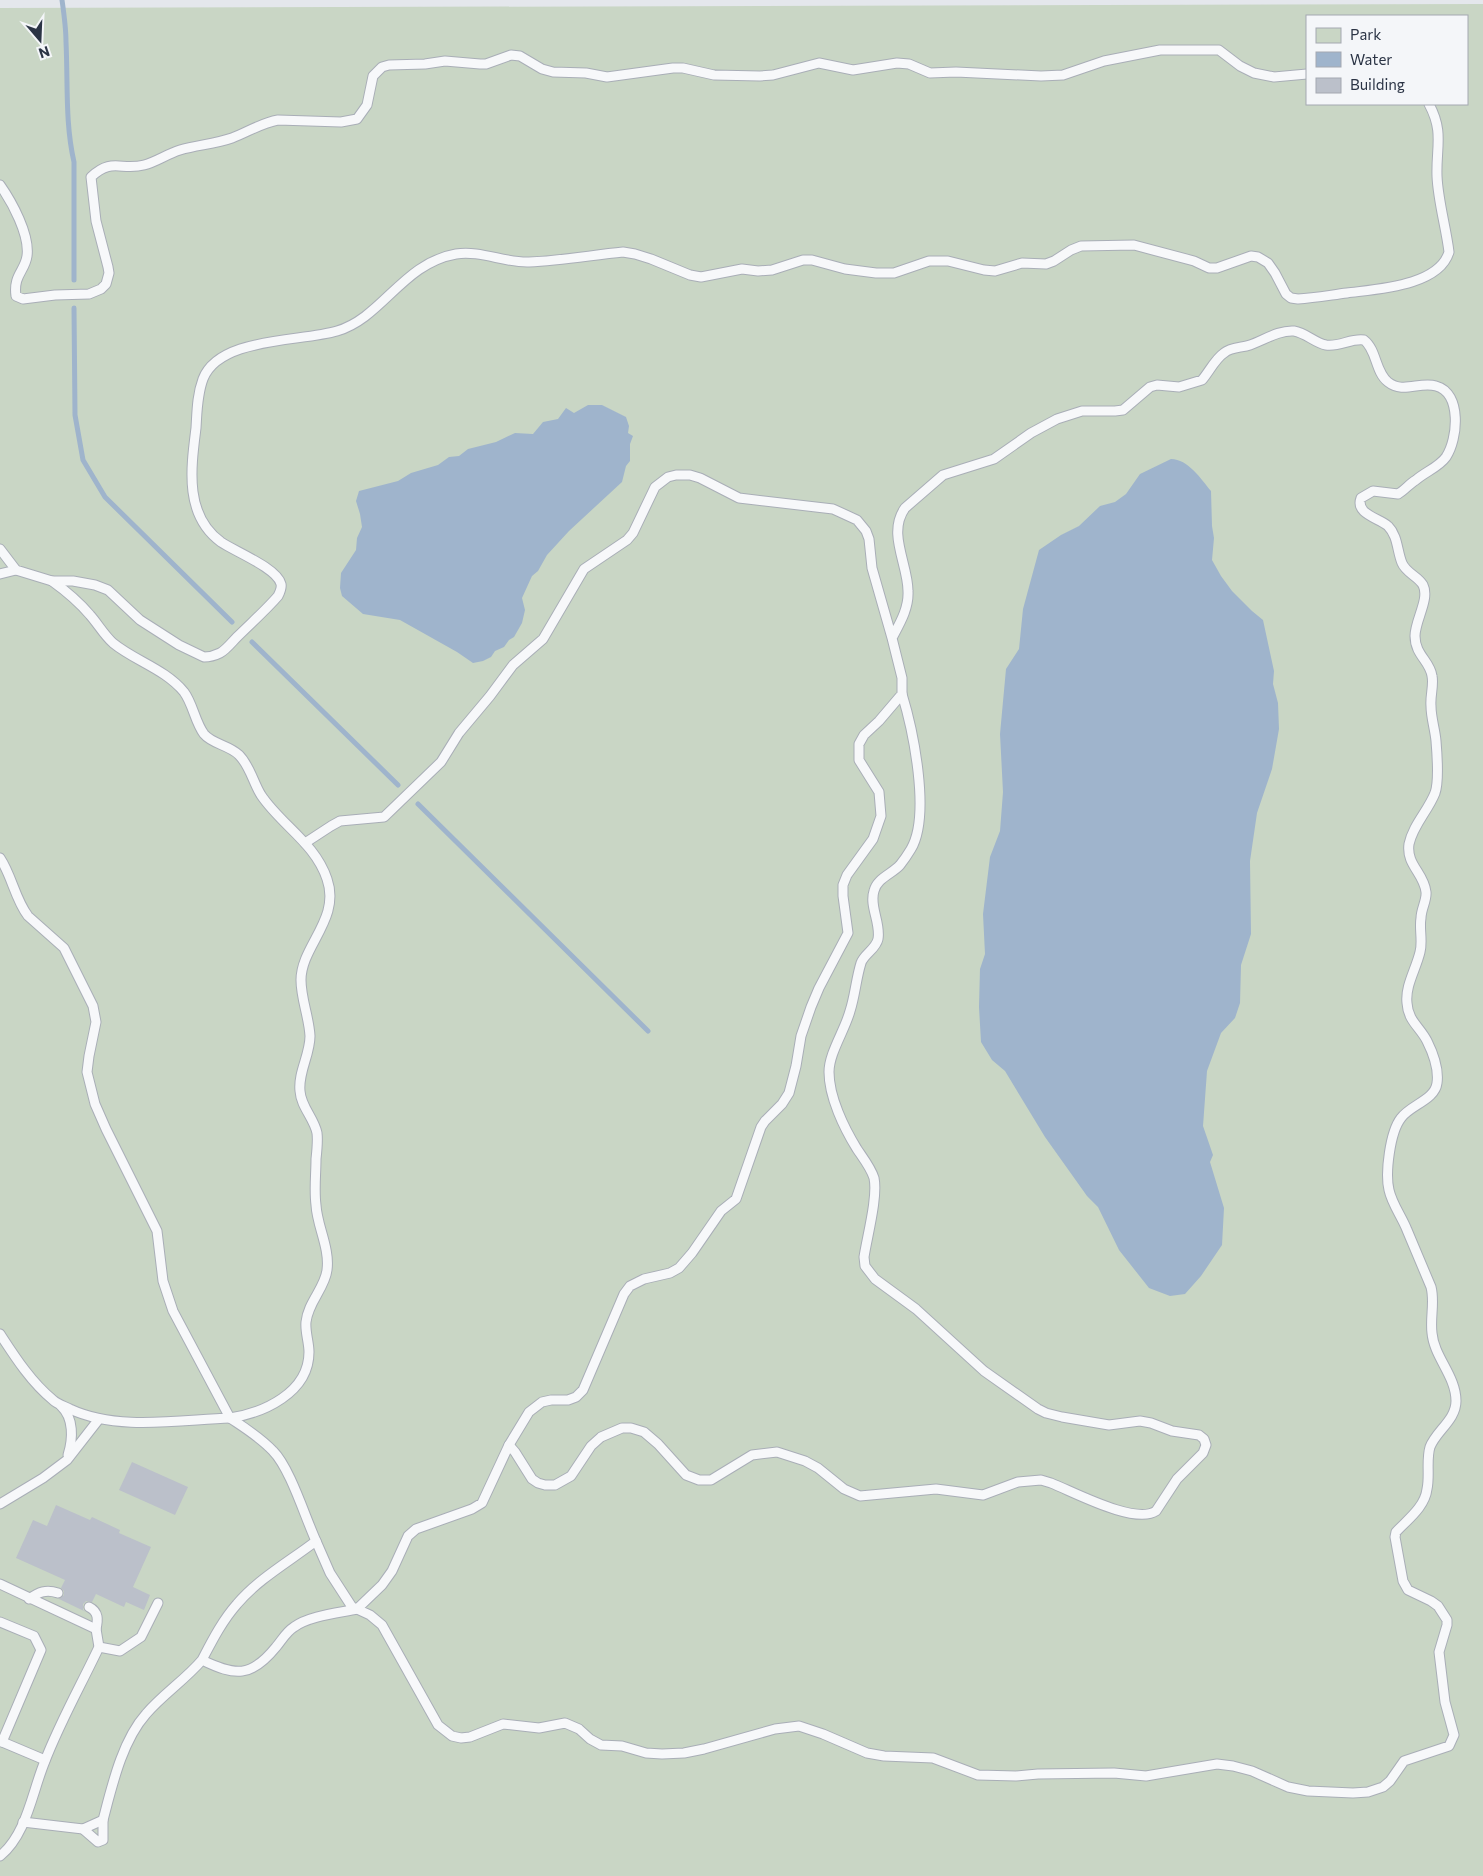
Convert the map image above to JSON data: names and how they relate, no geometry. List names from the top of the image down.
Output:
{
  "legend": ["Park", "Water", "Building"],
  "north": "bottom"
}
